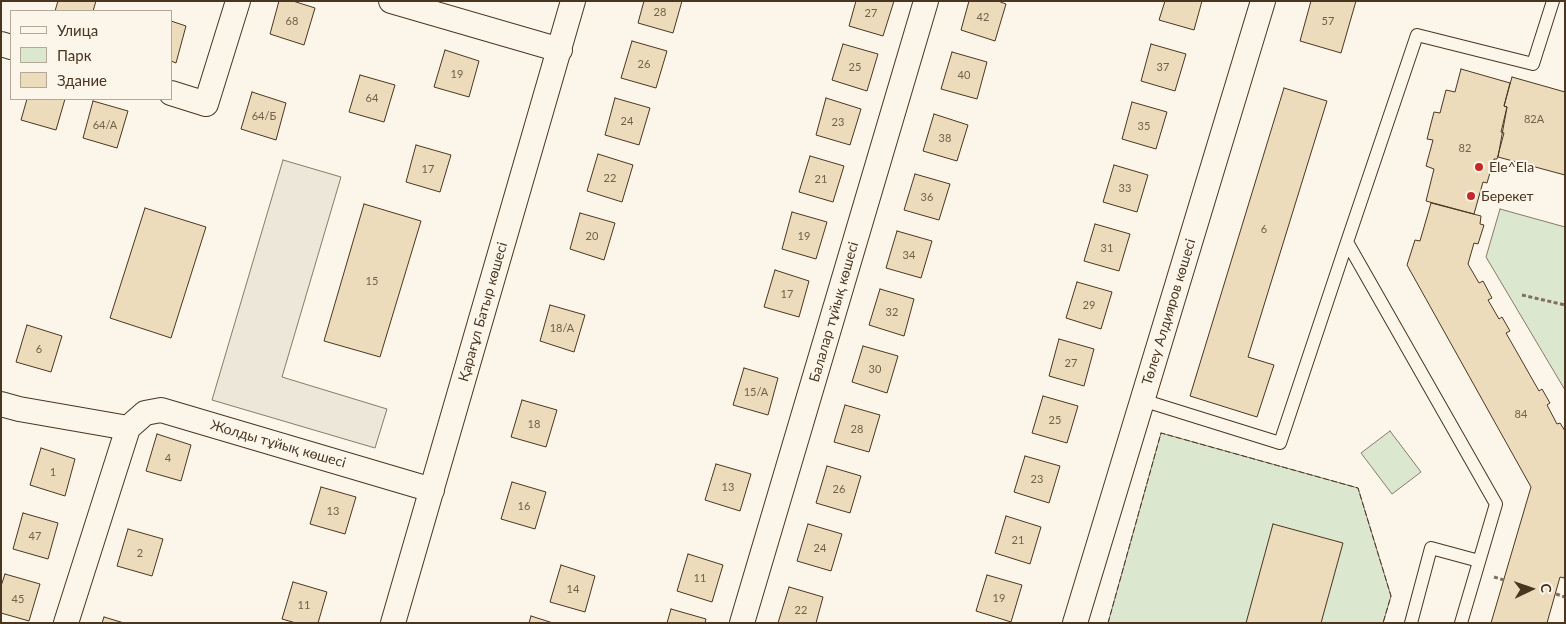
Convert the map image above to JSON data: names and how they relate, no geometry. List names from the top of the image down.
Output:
{
  "streets": {
    "street": [
      "Қарағұл Батыр көшесі",
      "Балалар тұйық көшесі",
      "Төлеу Алдияров көшесі",
      "Жолды тұйық көшесі"
    ]
  },
  "crossings": [
    ["Қарағұл Батыр көшесі", "Жолды тұйық көшесі"]
  ],
  "places": ["Ele^Ela", "Берекет"],
  "house_numbers": [
    "28",
    "27",
    "42",
    "68",
    "57",
    "26",
    "25",
    "37",
    "19",
    "40",
    "64",
    "64/Б",
    "82А",
    "24",
    "23",
    "64/А",
    "35",
    "38",
    "82",
    "17",
    "22",
    "21",
    "33",
    "36",
    "6",
    "20",
    "19",
    "31",
    "34",
    "15",
    "17",
    "29",
    "32",
    "18/А",
    "6",
    "27",
    "30",
    "15/А",
    "84",
    "25",
    "18",
    "28",
    "4",
    "1",
    "23",
    "13",
    "26",
    "16",
    "13",
    "47",
    "21",
    "24",
    "2",
    "11",
    "14",
    "19",
    "45",
    "11",
    "22"
  ],
  "legend": ["Улица", "Парк", "Здание"],
  "north": "right"
}
